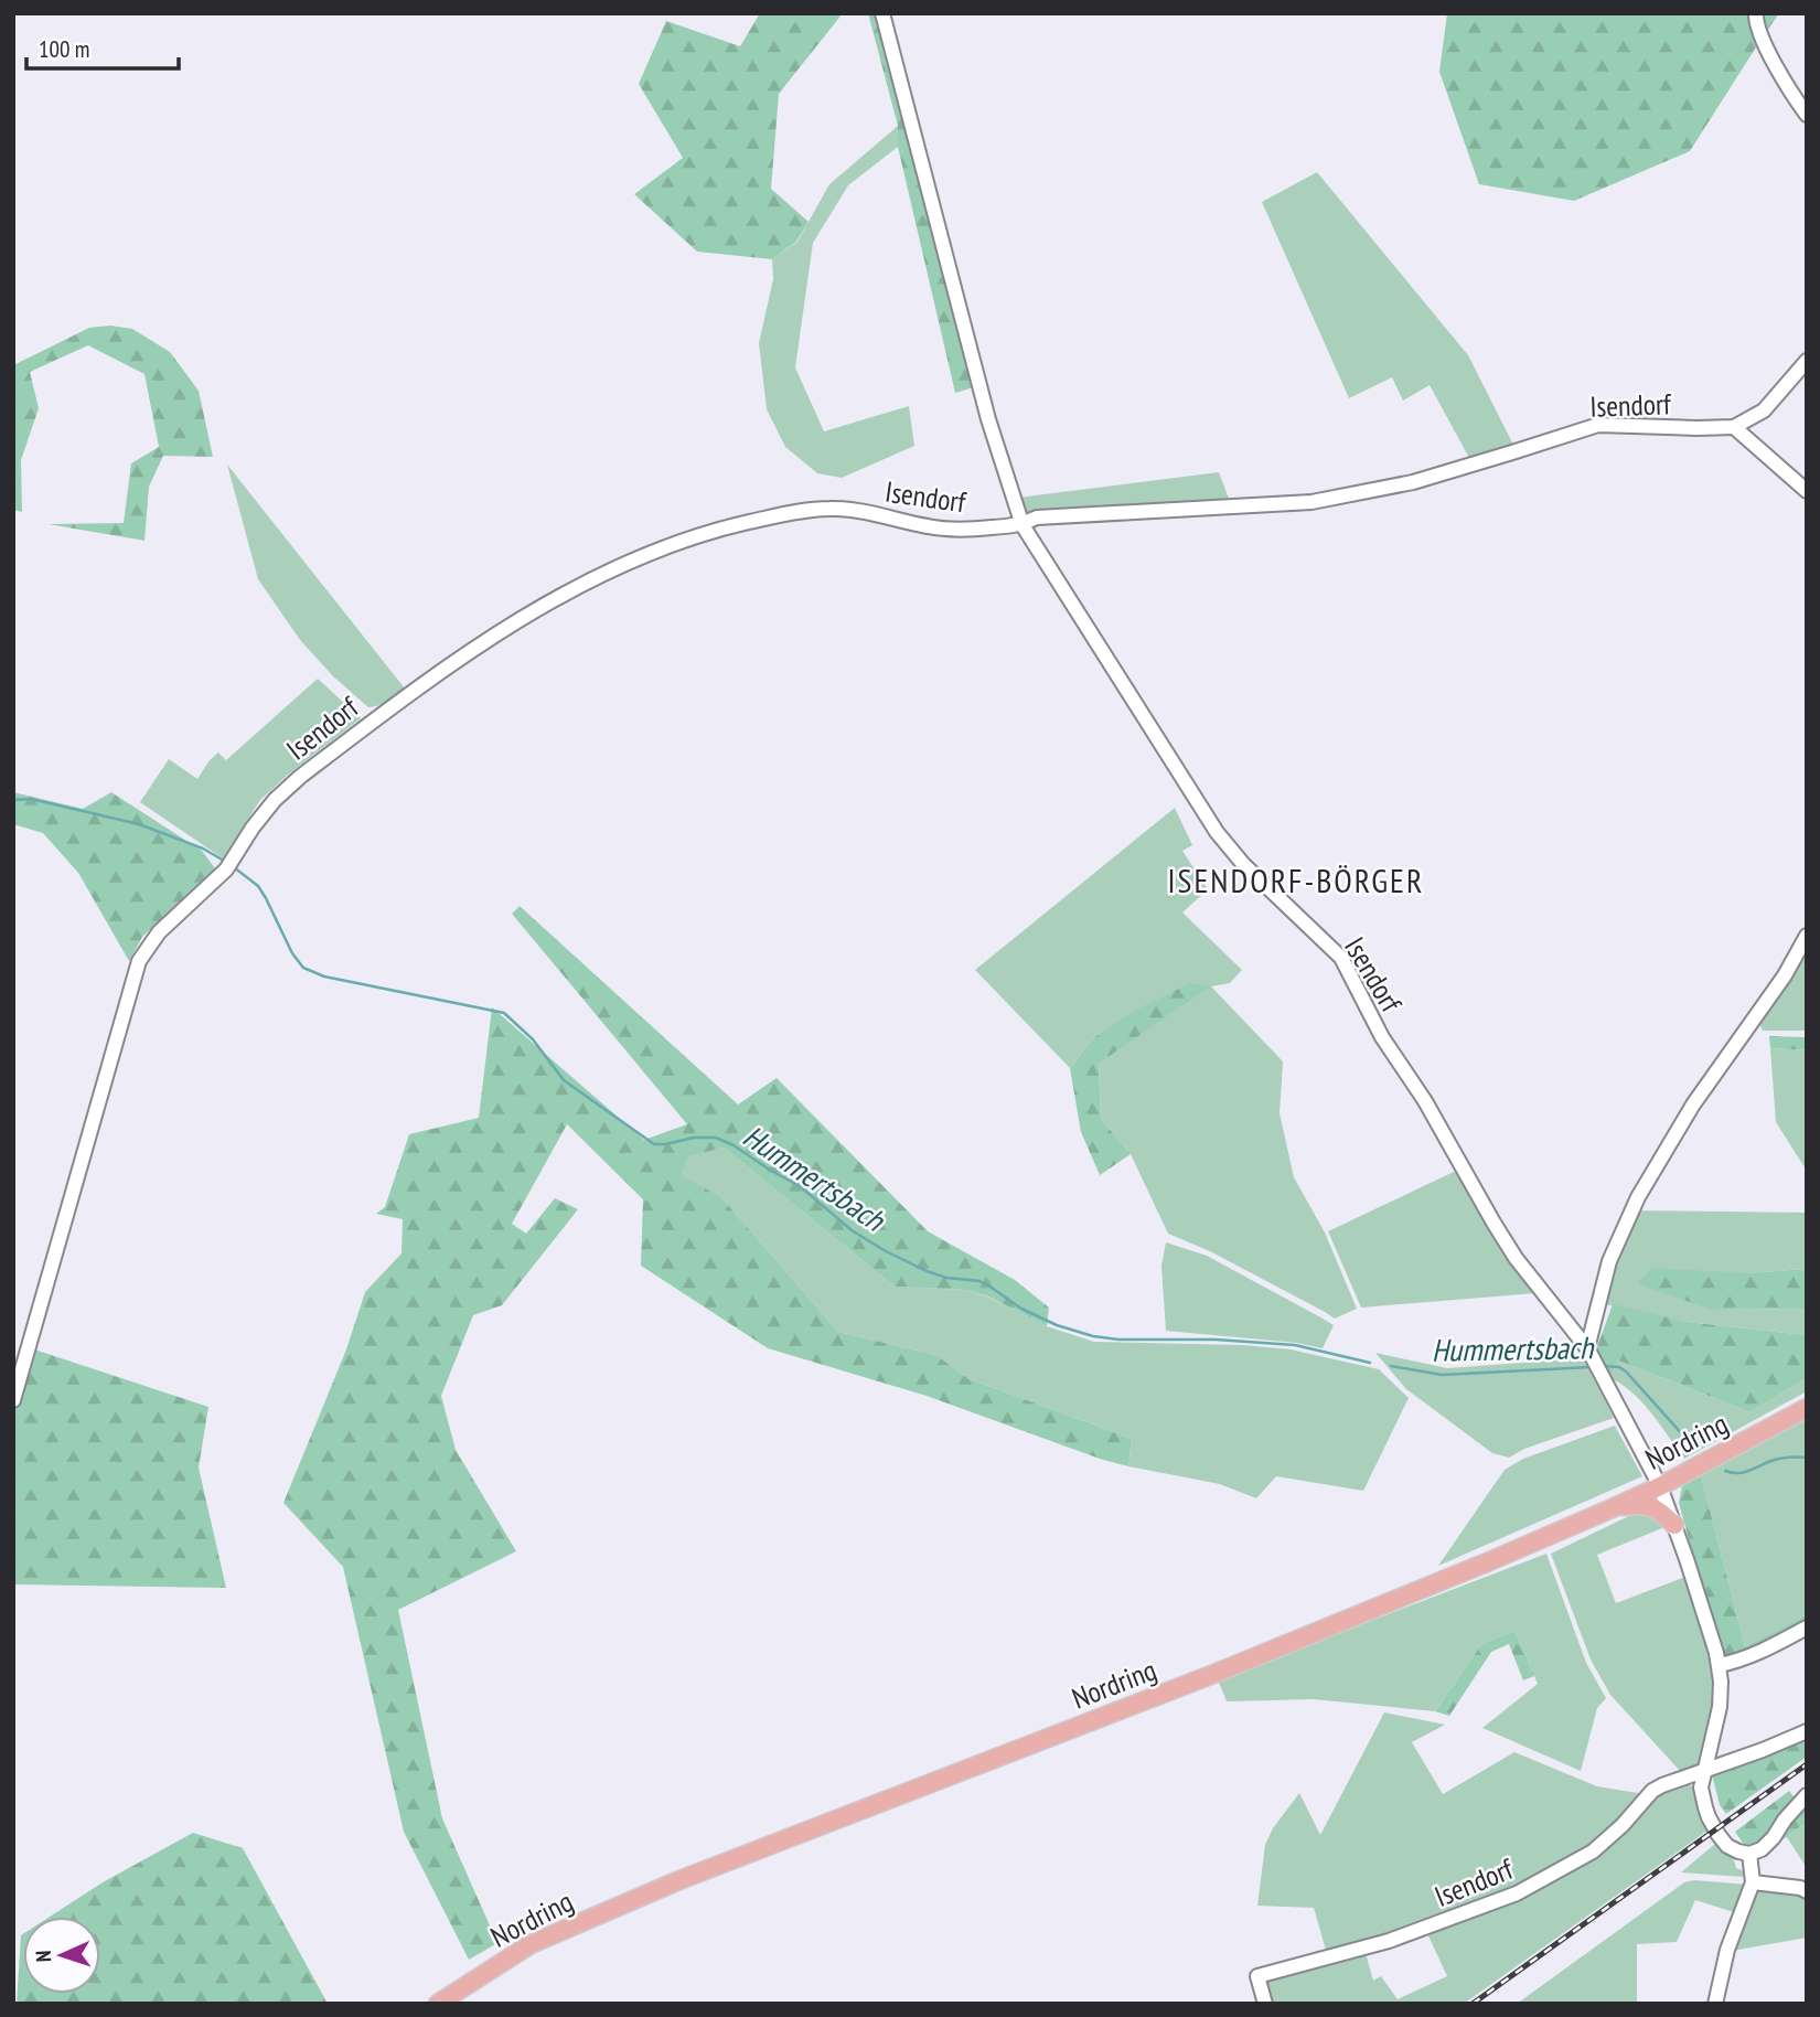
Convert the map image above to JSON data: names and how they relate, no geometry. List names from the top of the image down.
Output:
{
  "streets": {
    "main road": ["Nordring"],
    "street": ["Isendorf"]
  },
  "crossings": [
    ["Isendorf", "Nordring"]
  ],
  "districts": ["ISENDORF-BÖRGER"],
  "water": ["Hummertsbach"],
  "scale_bar": "100 m",
  "north": "left"
}
